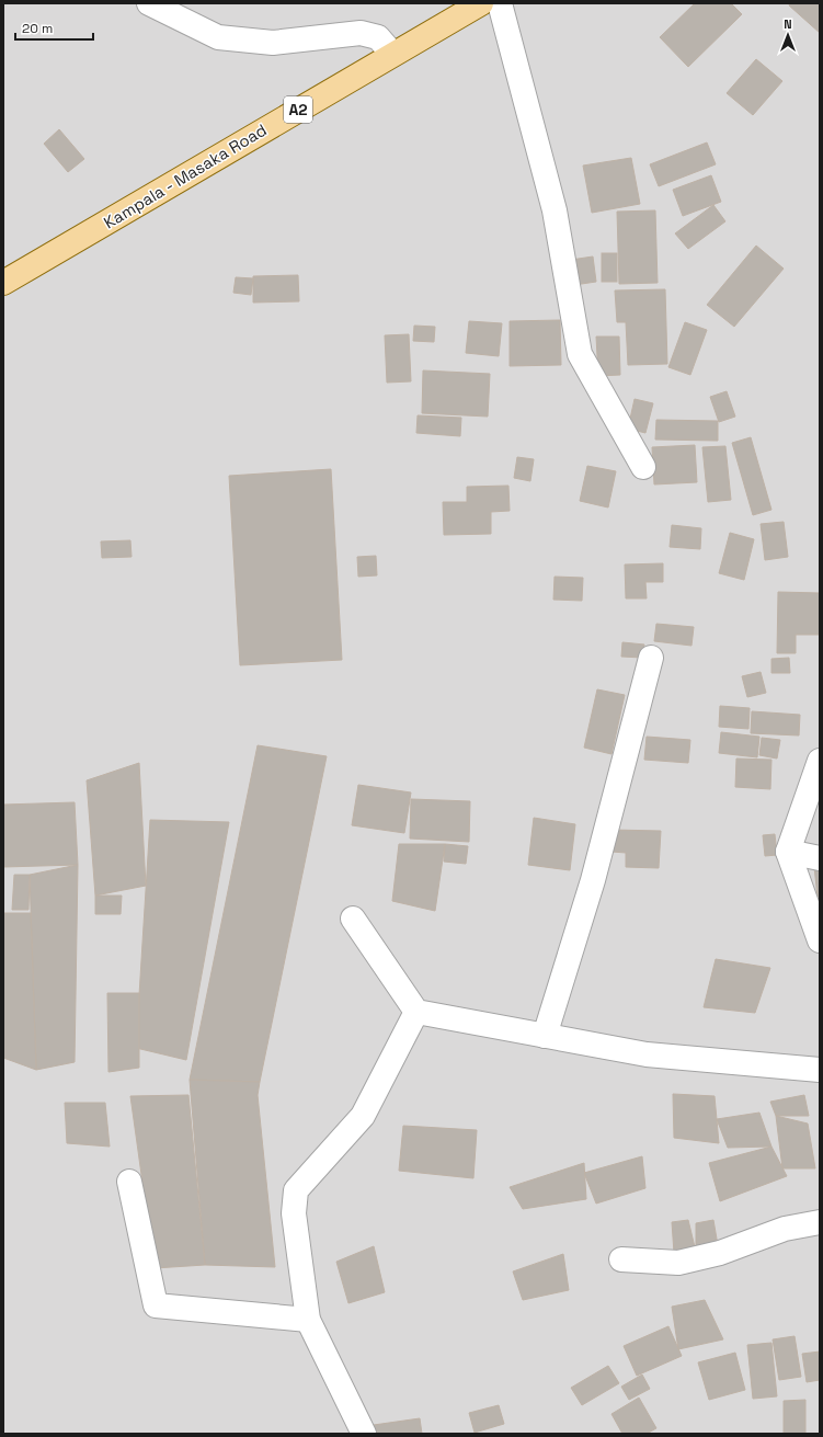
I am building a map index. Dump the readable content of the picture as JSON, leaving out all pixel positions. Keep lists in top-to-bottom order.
{
  "streets": {
    "main road": ["A2", "Kampala - Masaka Road"]
  },
  "scale_bar": "20 m",
  "north": "top"
}
